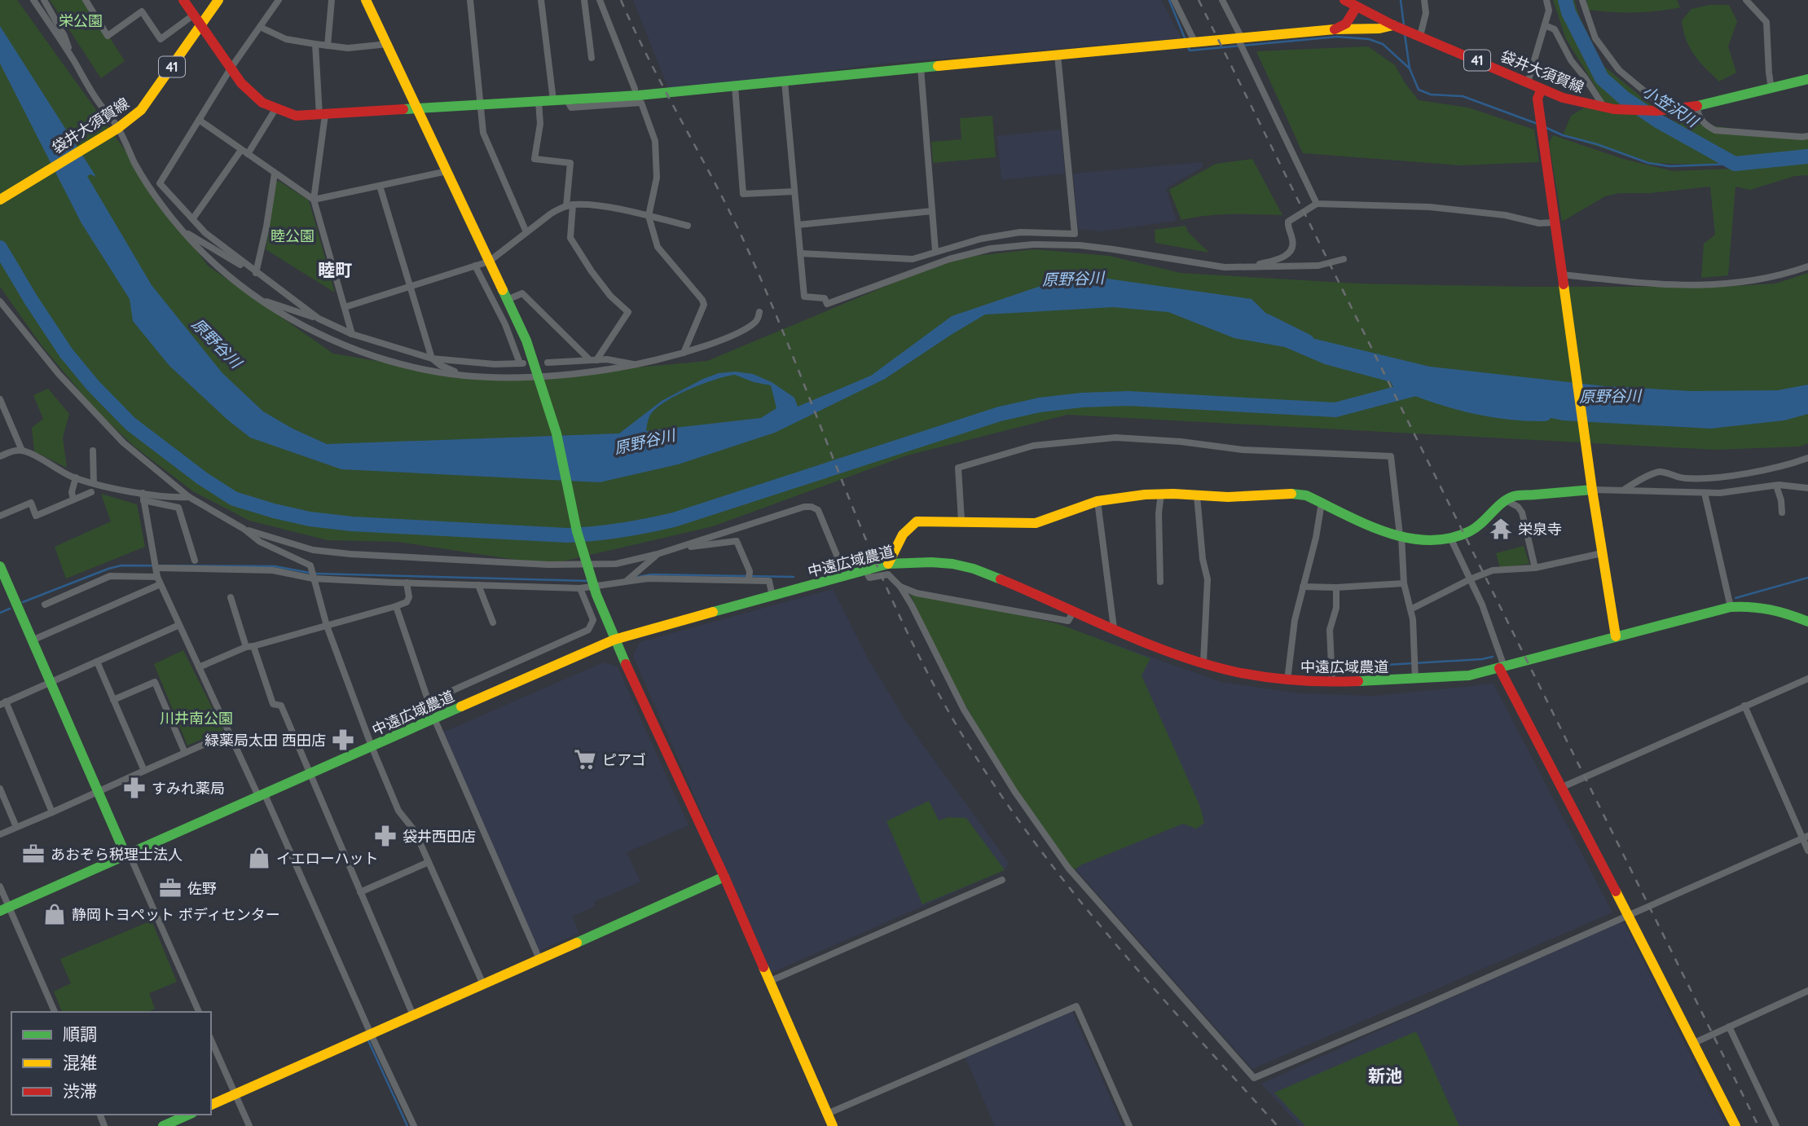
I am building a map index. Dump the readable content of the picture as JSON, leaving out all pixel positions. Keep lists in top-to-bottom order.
{
  "streets": {
    "street": ["41", "袋井大須賀線", "中遠広域農道"]
  },
  "districts": ["睦町", "新池"],
  "water": ["小笠沢川", "原野谷川"],
  "parks": ["栄公園", "睦公園", "川井南公園"],
  "places": {
    "temple": ["栄泉寺"],
    "pharmacy": ["緑薬局太田 西田店", "すみれ薬局", "袋井西田店"],
    "supermarket": ["ピアゴ"],
    "office": ["あおぞら税理士法人", "佐野"],
    "shop": ["イエローハット", "静岡トヨペット ボディセンター"]
  },
  "legend": ["順調", "混雑", "渋滞"]
}
